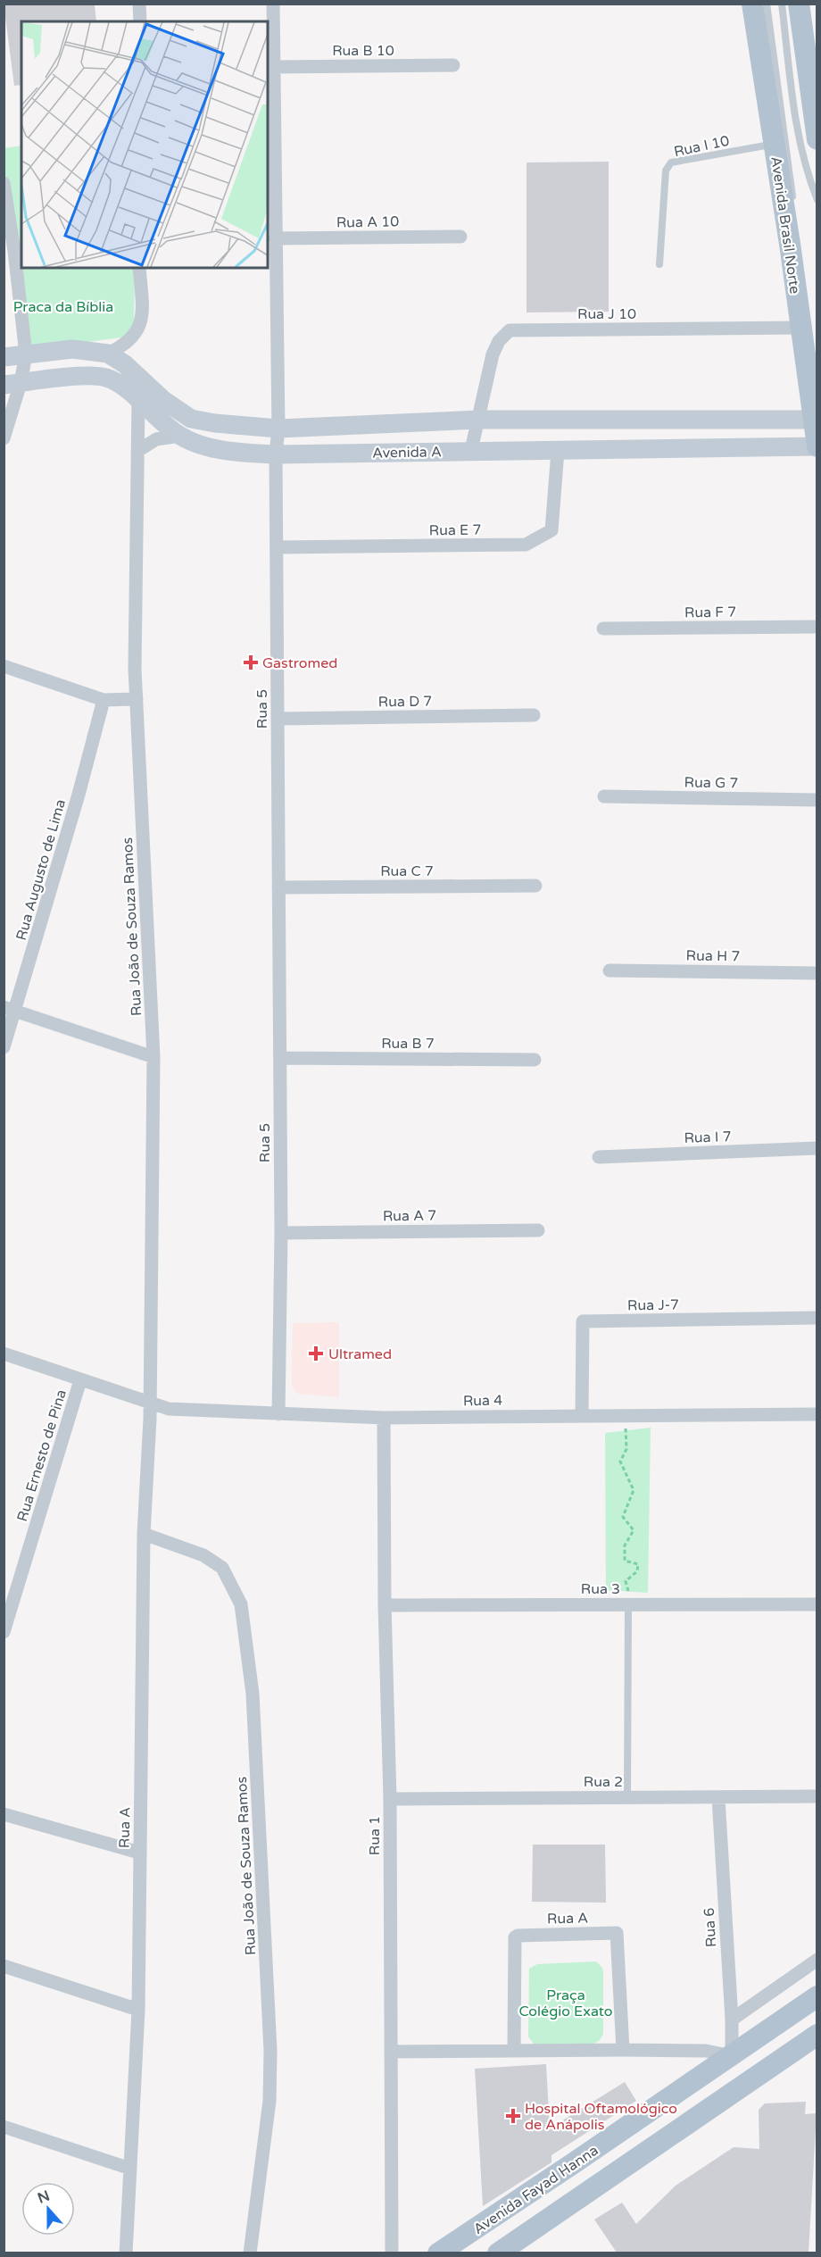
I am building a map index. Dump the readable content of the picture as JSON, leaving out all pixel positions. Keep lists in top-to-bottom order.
{
  "streets": {
    "main road": ["Avenida Brasil Norte", "Avenida Fayad Hanna"],
    "street": [
      "Rua B 10",
      "Rua A 10",
      "Rua J 10",
      "Avenida A",
      "Rua E 7",
      "Rua F 7",
      "Rua D 7",
      "Rua 5",
      "Rua G 7",
      "Rua Augusto de Lima",
      "Rua C 7",
      "Rua João de Souza Ramos",
      "Rua H 7",
      "Rua B 7",
      "Rua I 7",
      "Rua A 7",
      "Rua J-7",
      "Rua 4",
      "Rua Ernesto de Pina",
      "Rua 3",
      "Rua 2",
      "Rua A",
      "Rua 1",
      "Rua 6"
    ],
    "lane": ["Rua I 10"]
  },
  "crossings": [
    ["Rua B 10", "Rua 5"],
    ["Rua I 10", "Avenida Brasil Norte"],
    ["Rua A 10", "Rua 5"],
    ["Avenida Brasil Norte", "Rua J 10"],
    ["Avenida Brasil Norte", "Avenida A"],
    ["Rua J 10", "Avenida A"],
    ["Avenida A", "Rua E 7"],
    ["Avenida A", "Rua 5"],
    ["Avenida A", "Rua João de Souza Ramos"],
    ["Rua E 7", "Rua 5"],
    ["Rua D 7", "Rua 5"],
    ["Rua 5", "Rua C 7"],
    ["Rua 5", "Rua B 7"],
    ["Rua 5", "Rua A 7"],
    ["Rua 5", "Rua 4"],
    ["Rua João de Souza Ramos", "Rua 4"],
    ["Rua João de Souza Ramos", "Rua A"],
    ["Rua J-7", "Rua 4"],
    ["Rua 4", "Rua Ernesto de Pina"],
    ["Rua 4", "Rua A"],
    ["Rua 4", "Rua 1"],
    ["Rua 3", "Rua 1"],
    ["Rua 2", "Rua 1"],
    ["Rua 2", "Rua 6"],
    ["Rua 6", "Avenida Fayad Hanna"]
  ],
  "parks": ["Praca da Bíblia", "Praça Colégio Exato"],
  "places": {
    "health": ["Gastromed", "Ultramed", "Hospital Oftamológico de Anápolis"]
  },
  "north": "top"
}
